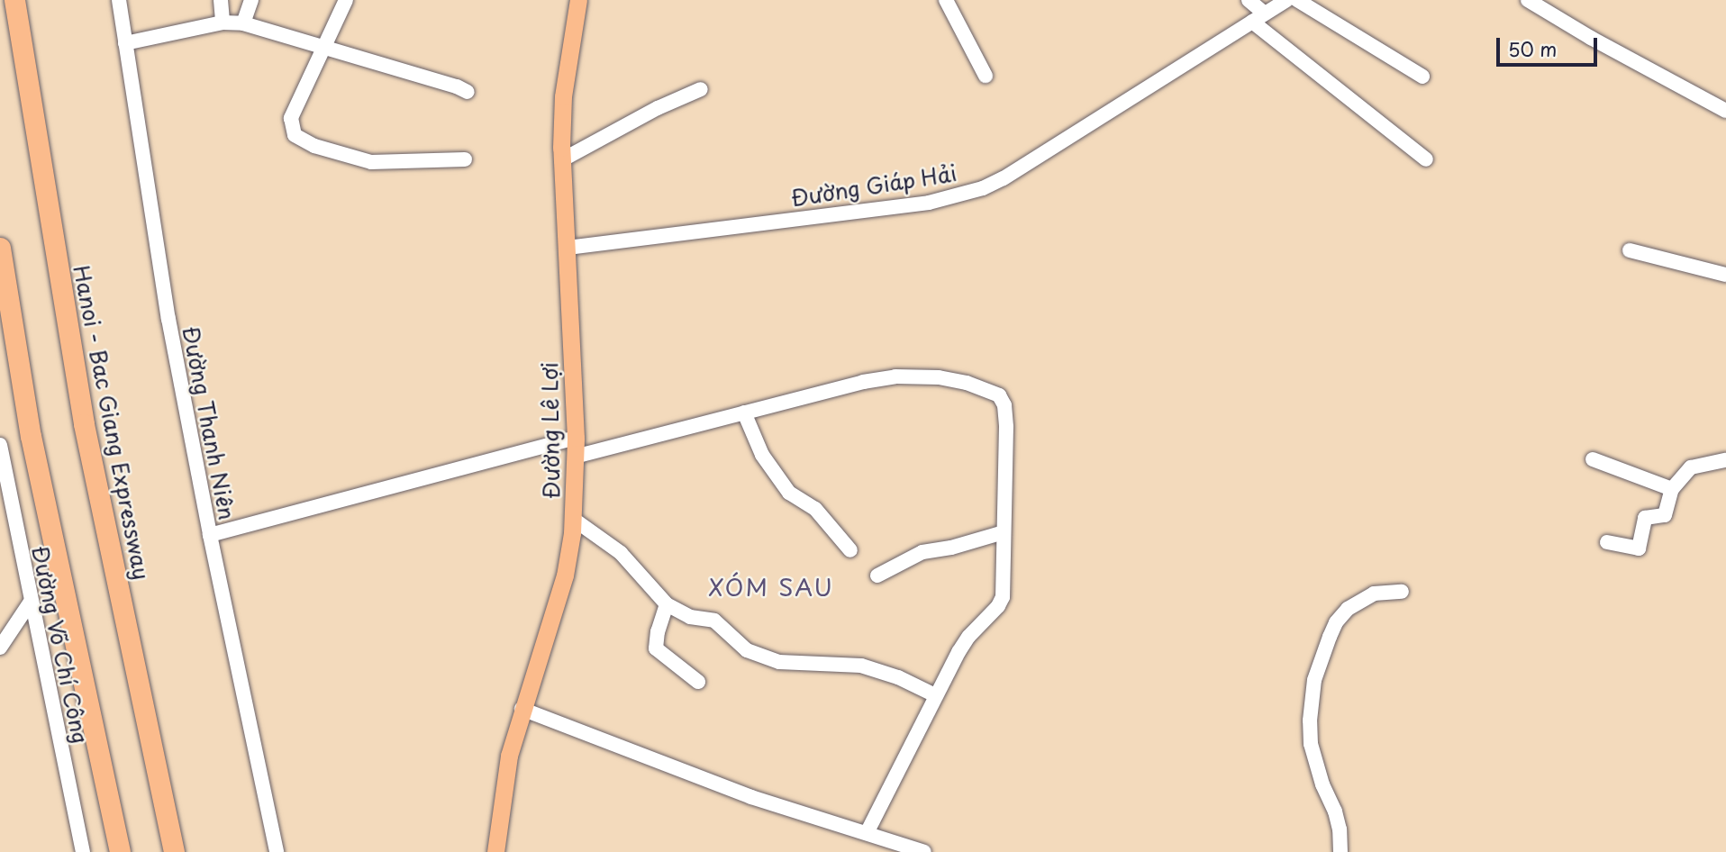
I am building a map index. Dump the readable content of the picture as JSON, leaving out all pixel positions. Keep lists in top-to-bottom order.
{
  "streets": {
    "highway": ["Hanoi - Bac Giang Expressway"],
    "main road": ["Đường Lê Lợi"],
    "street": ["Đường Giáp Hải", "Đường Thanh Niên", "Đường Võ Chí Công"]
  },
  "crossings": [
    ["Đường Giáp Hải", "Đường Lê Lợi"]
  ],
  "districts": ["XÓM SAU"],
  "scale_bar": "50 m"
}
